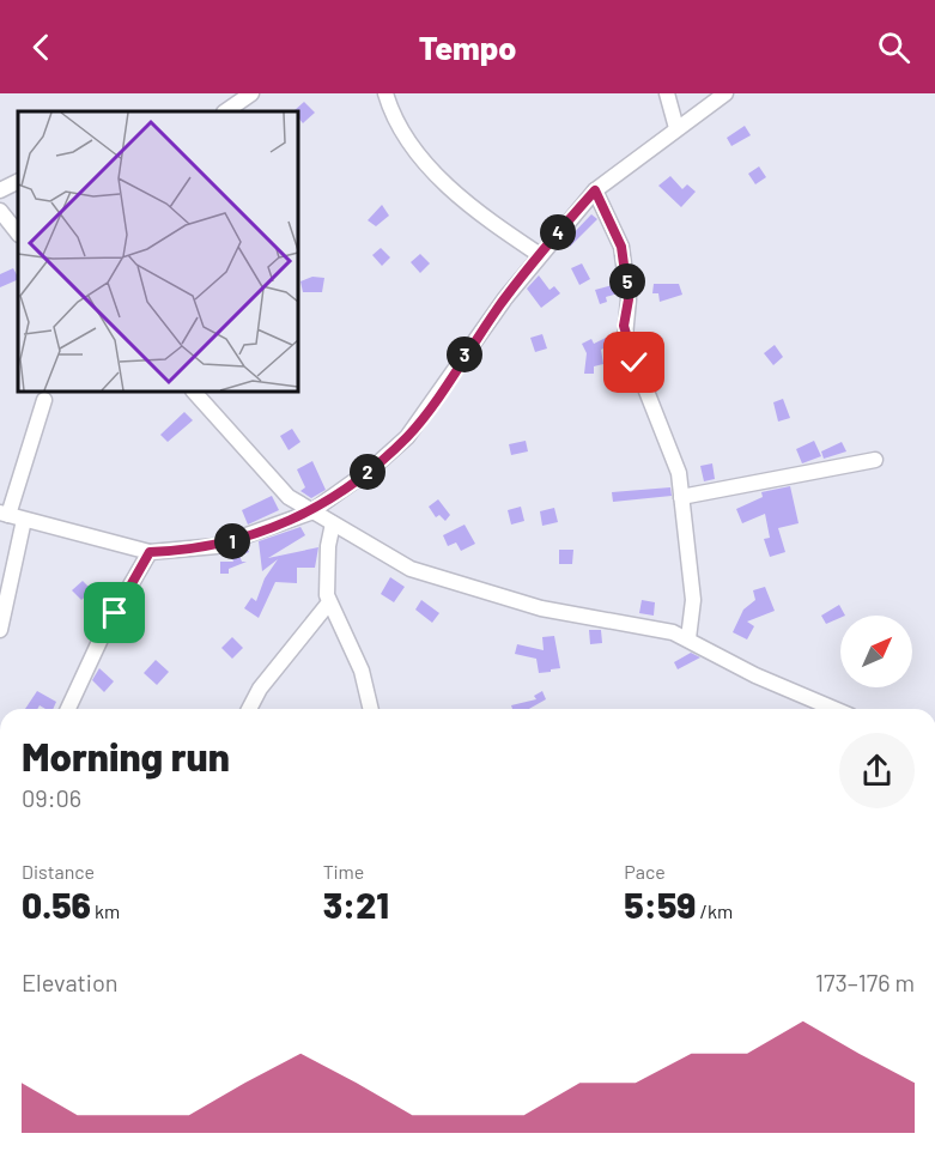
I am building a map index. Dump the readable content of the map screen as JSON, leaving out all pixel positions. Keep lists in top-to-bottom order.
{
  "north": "top right",
  "page": {
    "header": "Tempo",
    "pins": [
      "4",
      "5",
      "3",
      "2",
      "1"
    ],
    "heading": ["Morning run", "09:06"],
    "stats": [
      ["Distance", "0.56 km"],
      ["Time", "3:21"],
      ["Pace", "5:59 /km"]
    ],
    "chart": ["Elevation", "173–176 m"]
  }
}
